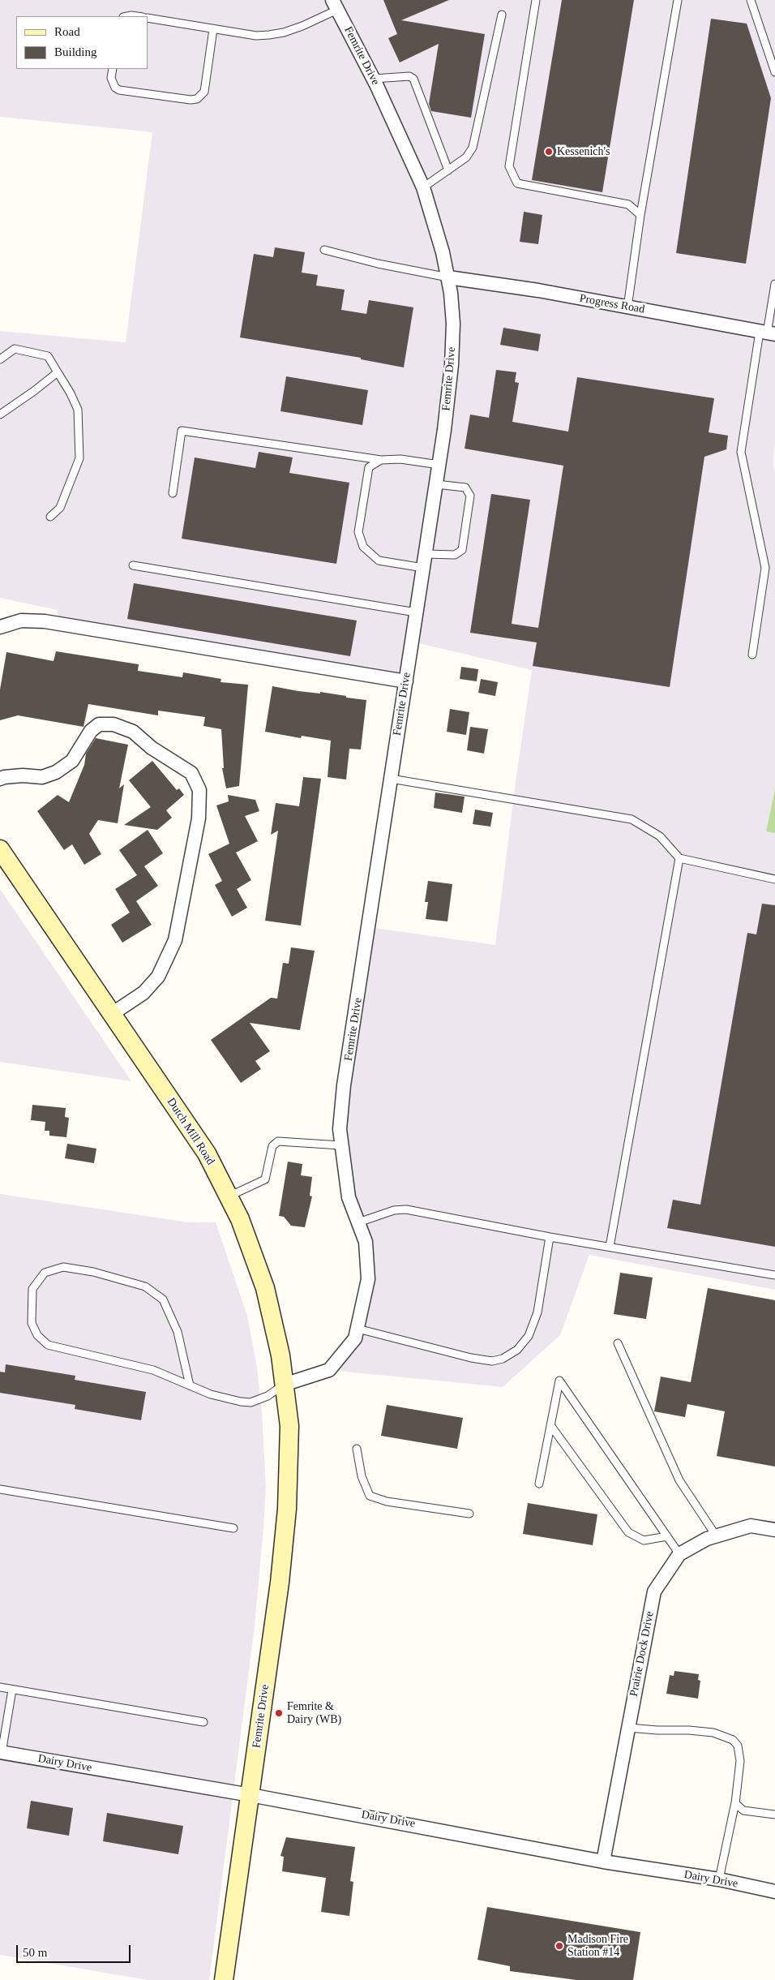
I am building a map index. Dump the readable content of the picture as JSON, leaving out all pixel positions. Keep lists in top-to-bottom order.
{
  "streets": {
    "street": [
      "Femrite Drive",
      "Progress Road",
      "Dutch Mill Road",
      "Prairie Dock Drive",
      "Dairy Drive"
    ]
  },
  "crossings": [
    ["Femrite Drive", "Progress Road"],
    ["Femrite Drive", "Dutch Mill Road"],
    ["Femrite Drive", "Dairy Drive"],
    ["Prairie Dock Drive", "Dairy Drive"]
  ],
  "places": ["Kessenich's", "Femrite & Dairy (WB)", "Madison Fire Station #14"],
  "legend": ["Road", "Building"],
  "scale_bar": "50 m"
}
